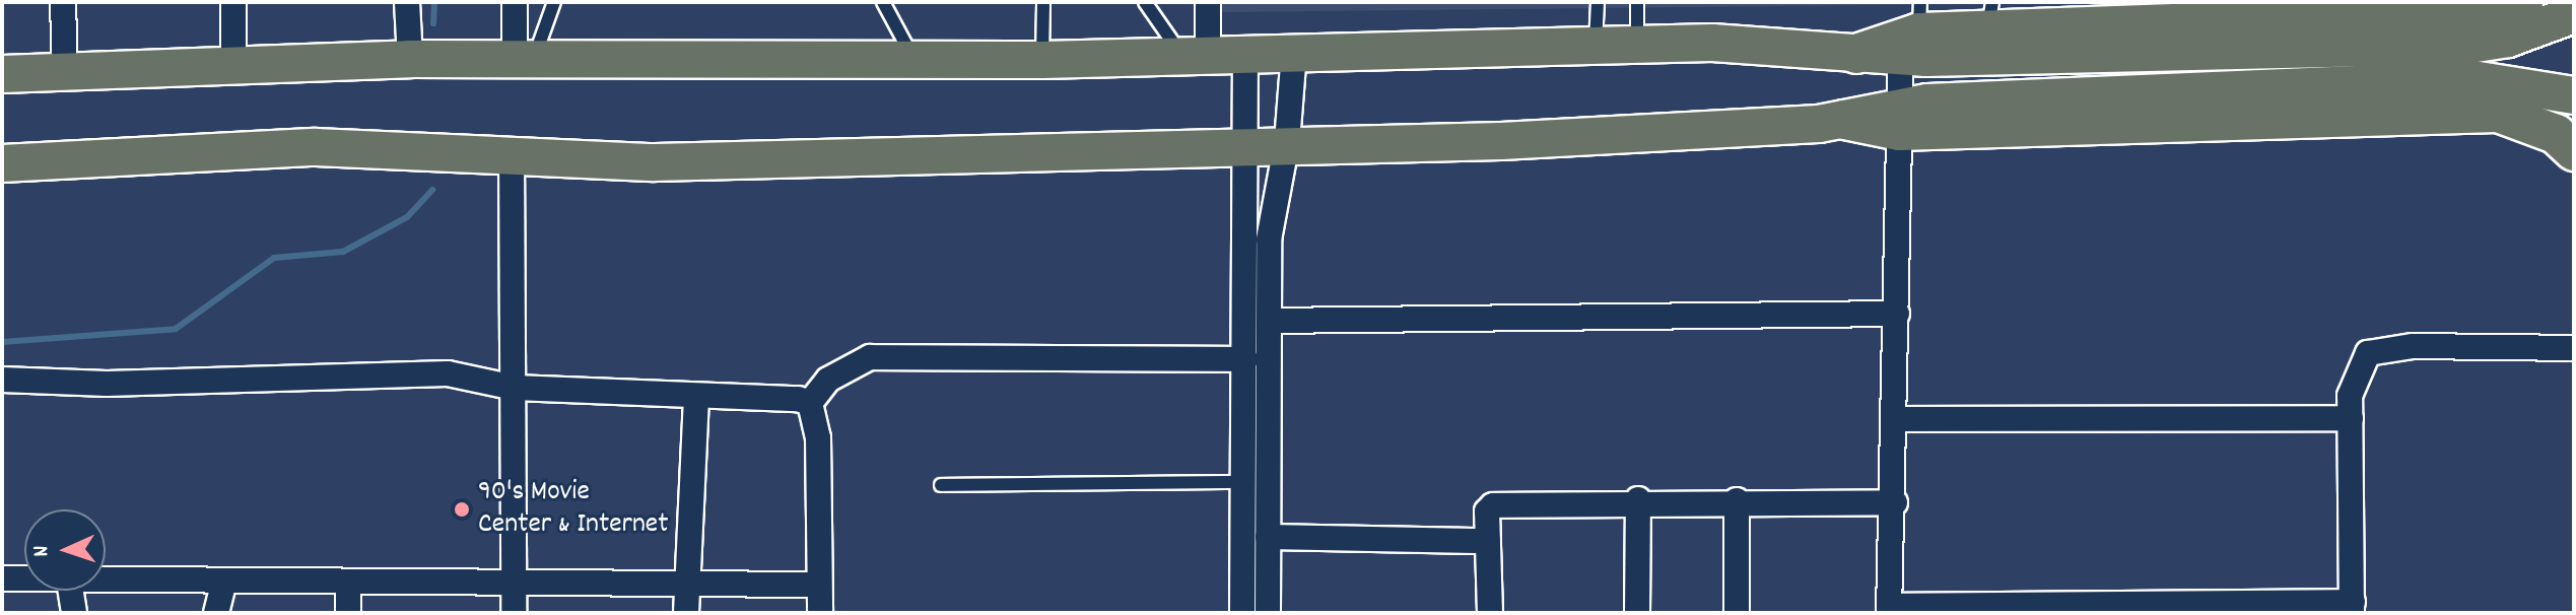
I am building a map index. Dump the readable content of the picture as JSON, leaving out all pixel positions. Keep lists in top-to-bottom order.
{
  "places": ["90's Movie Center & Internet"],
  "north": "left"
}
